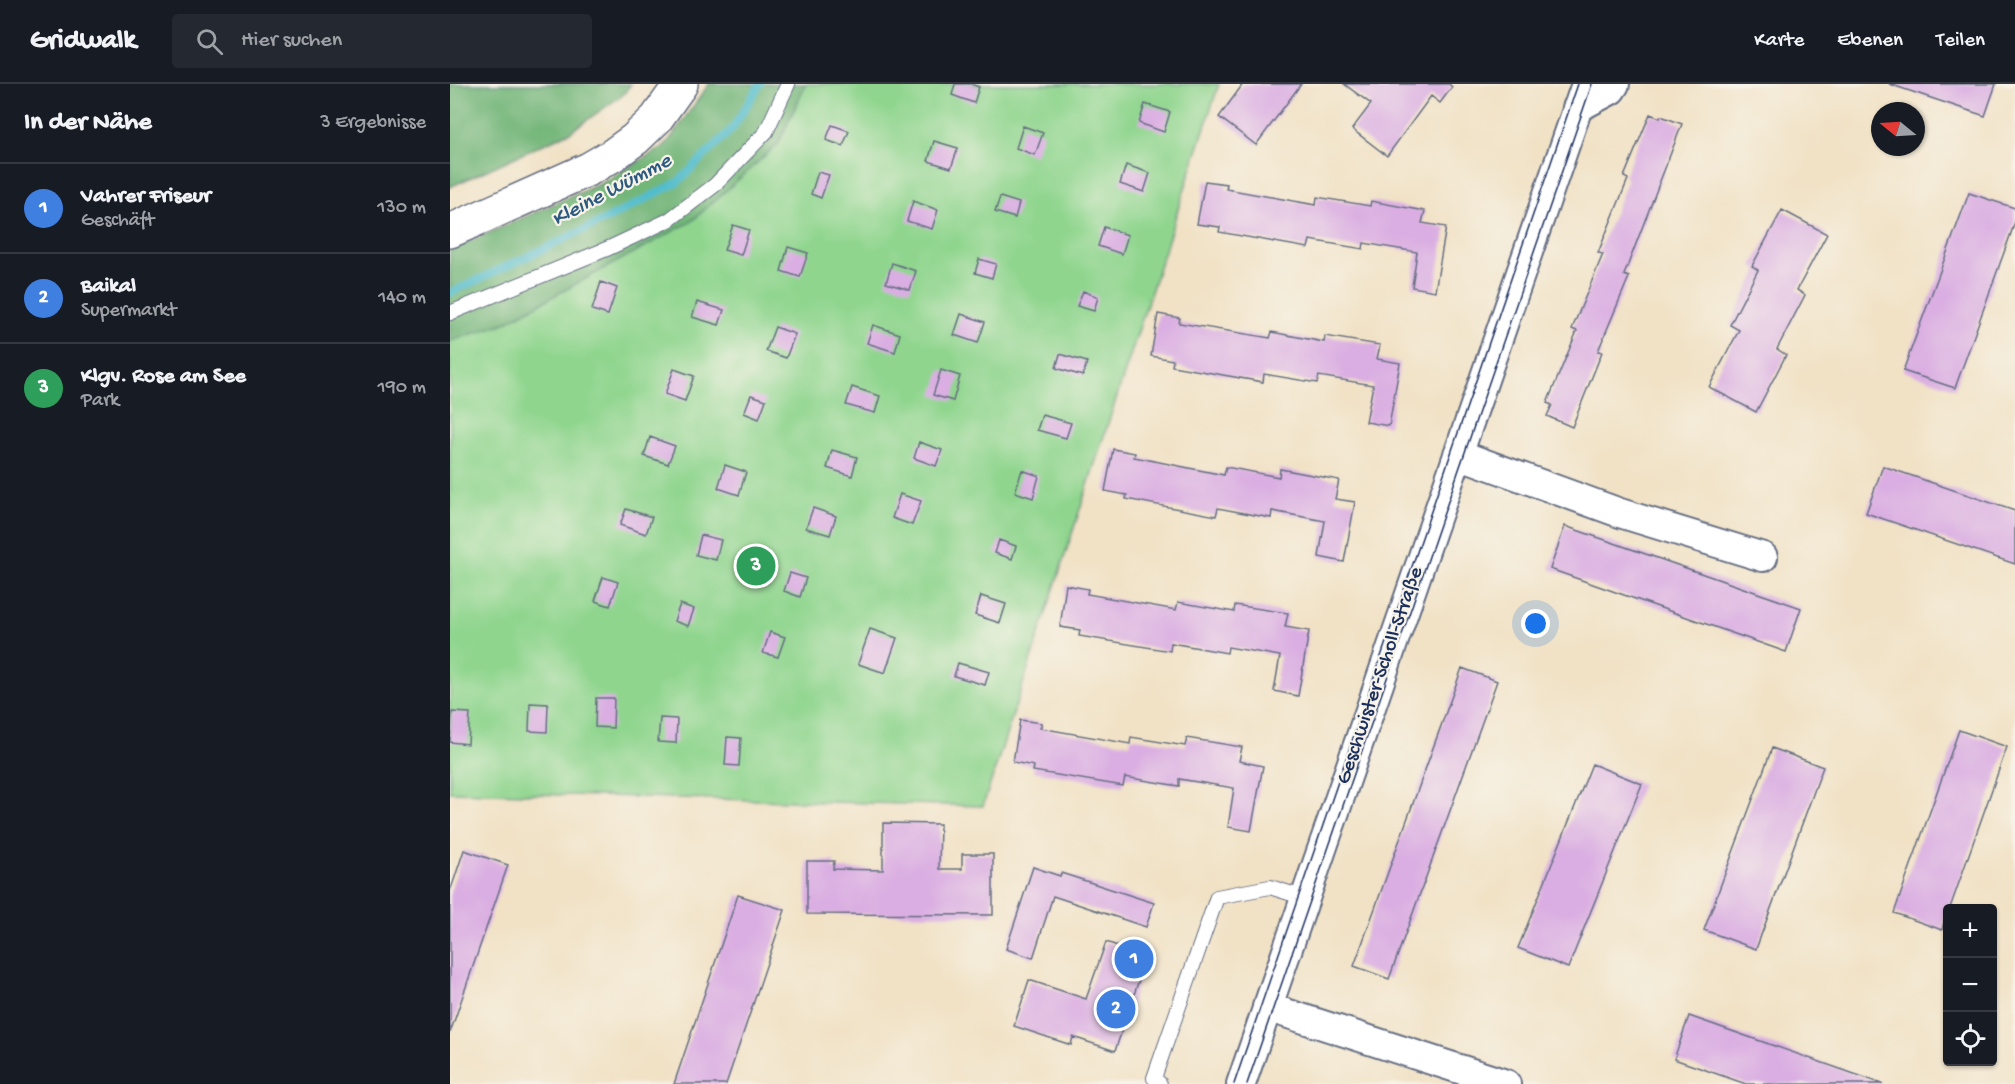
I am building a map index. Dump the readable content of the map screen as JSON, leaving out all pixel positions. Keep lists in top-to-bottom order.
{
  "streets": {
    "street": ["Geschwister-Scholl-Straße"]
  },
  "water": ["Kleine Wümme"],
  "north": "left",
  "page": {
    "header": "Gridwalk",
    "search": "Hier suchen",
    "nav": ["Karte", "Ebenen", "Teilen"],
    "heading": ["In der Nähe", "3 Ergebnisse"],
    "list": [
      {
        "mark": "1",
        "name": "Vahrer Friseur",
        "note": "Geschäft",
        "value": "130 m"
      },
      {
        "mark": "2",
        "name": "Baikal",
        "note": "Supermarkt",
        "value": "140 m"
      },
      {
        "mark": "3",
        "name": "Klgv. Rose am See",
        "note": "Park",
        "value": "190 m"
      }
    ],
    "pins": ["3", "1", "2"],
    "map_buttons": ["+", "−"]
  }
}
